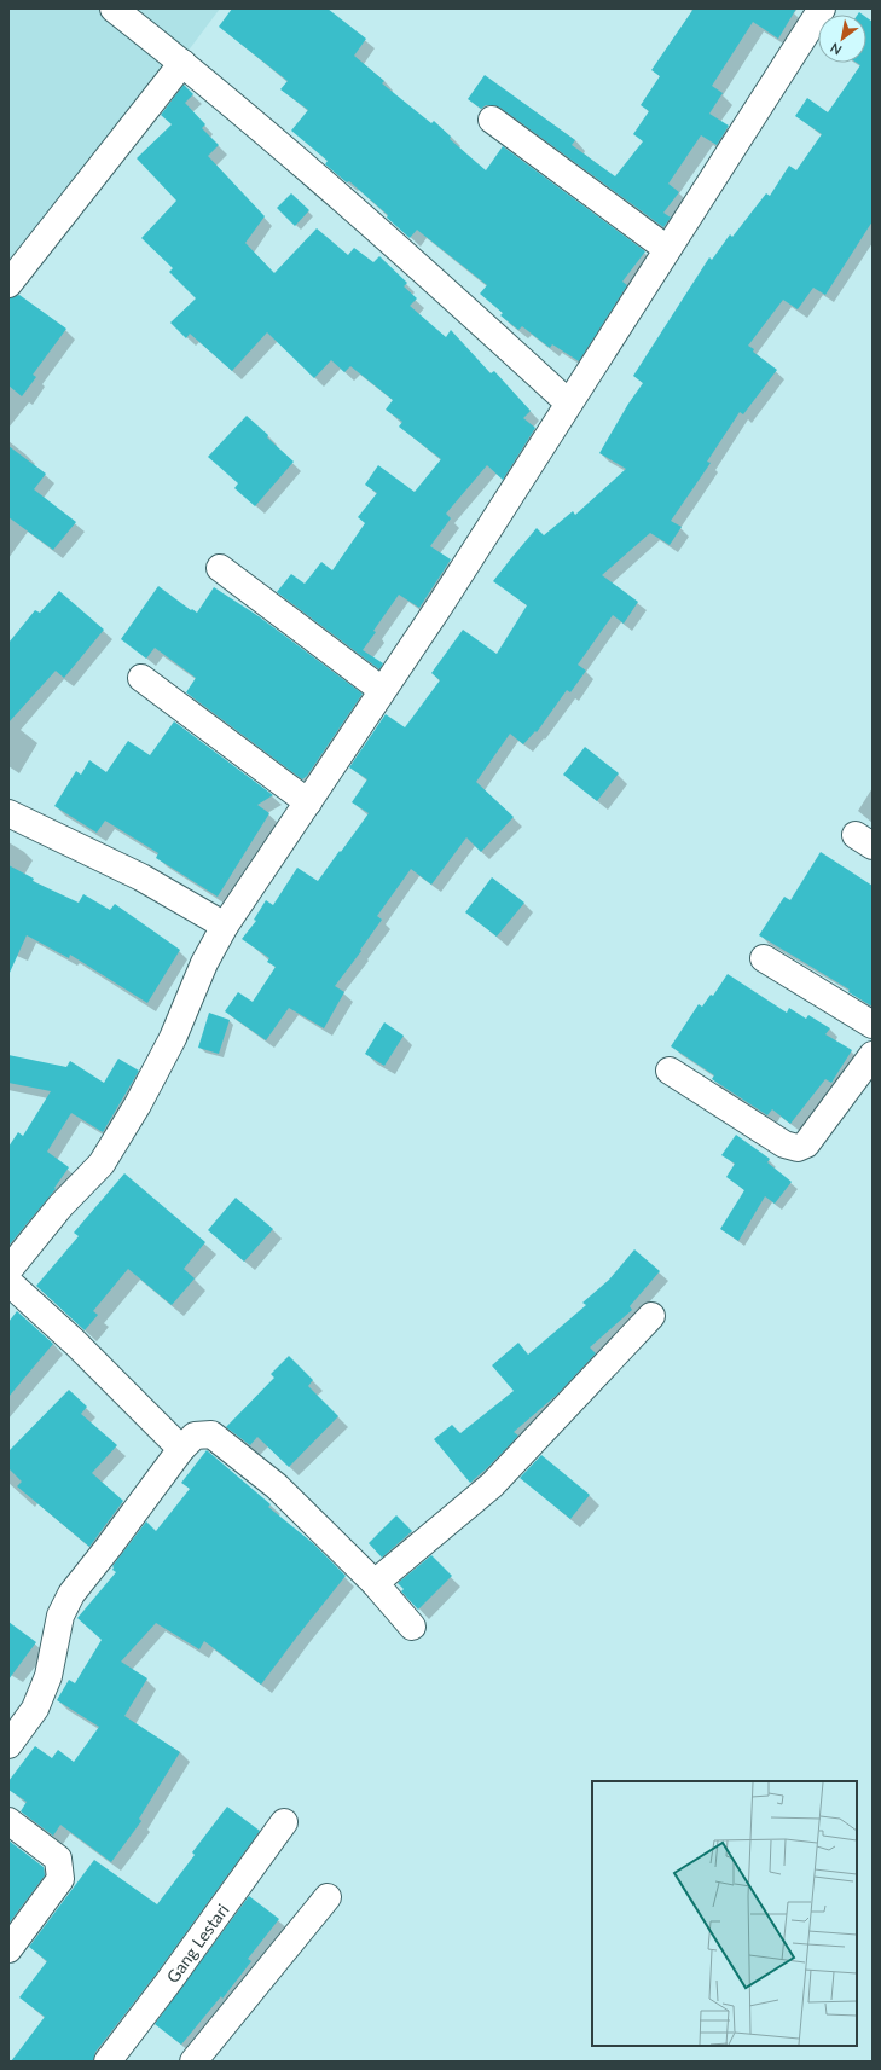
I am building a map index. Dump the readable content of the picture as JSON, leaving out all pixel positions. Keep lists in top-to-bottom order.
{
  "streets": {
    "street": ["Gang Lestari"]
  },
  "north": "bottom left"
}
